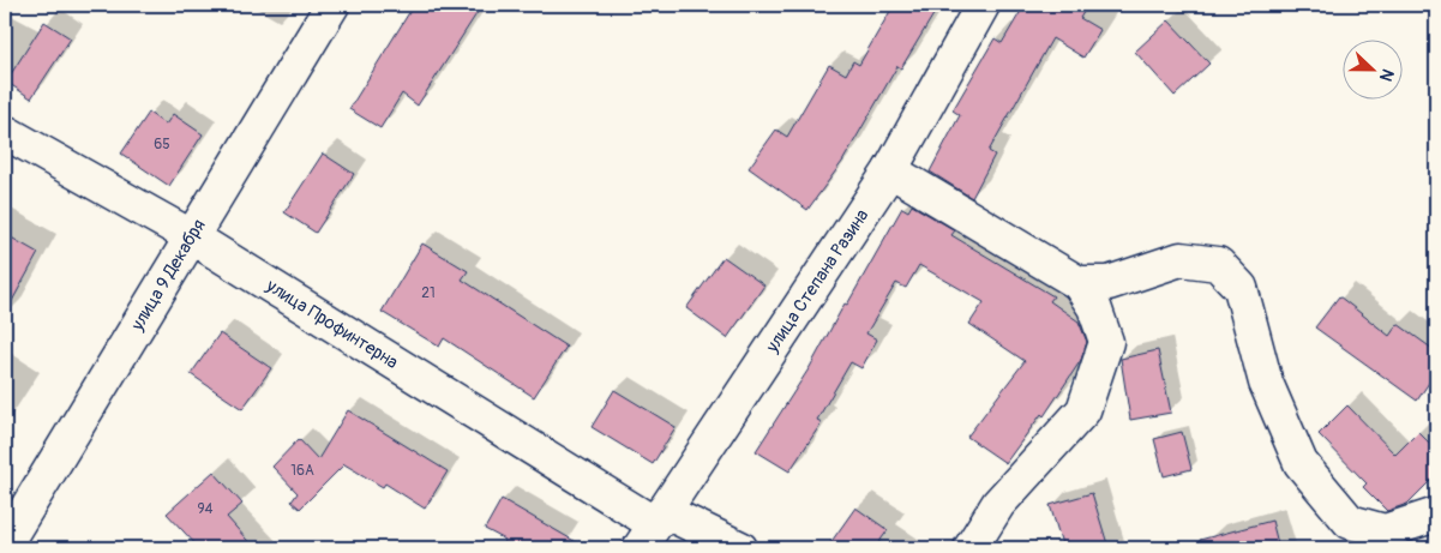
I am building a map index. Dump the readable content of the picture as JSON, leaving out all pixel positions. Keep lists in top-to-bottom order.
{
  "streets": {
    "street": ["улица 9 Декабря", "улица Степана Разина", "улица Профинтерна"]
  },
  "crossings": [
    ["улица 9 Декабря", "улица Профинтерна"],
    ["улица Степана Разина", "улица Профинтерна"]
  ],
  "house_numbers": [
    "65",
    "21",
    "16А",
    "94"
  ],
  "north": "right"
}
